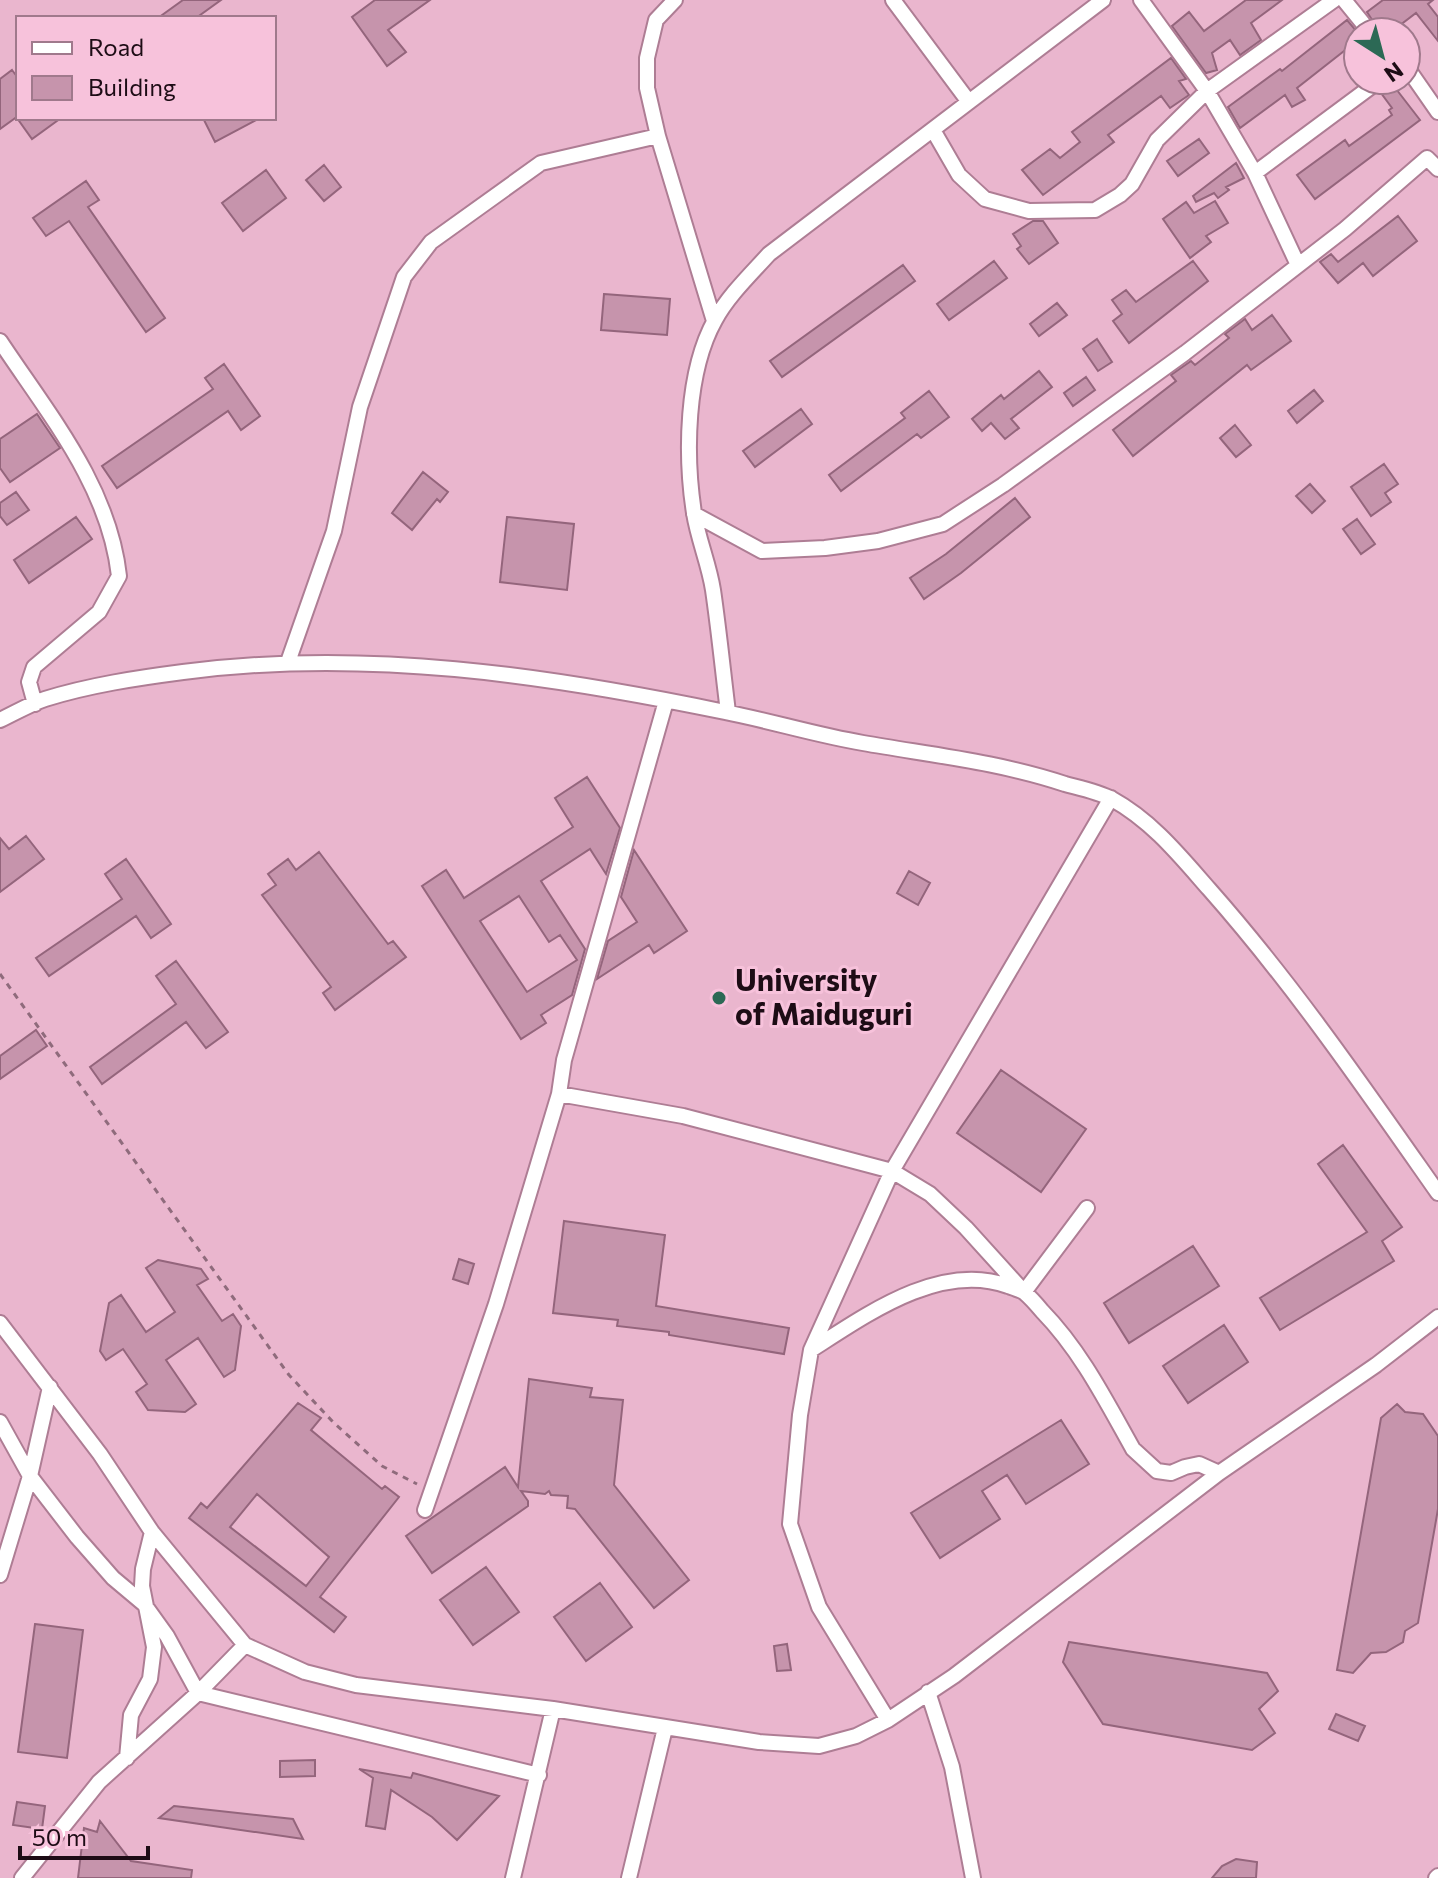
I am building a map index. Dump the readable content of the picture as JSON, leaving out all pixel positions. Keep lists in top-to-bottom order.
{
  "places": ["University of Maiduguri"],
  "legend": ["Road", "Building"],
  "scale_bar": "50 m",
  "north": "bottom right"
}
